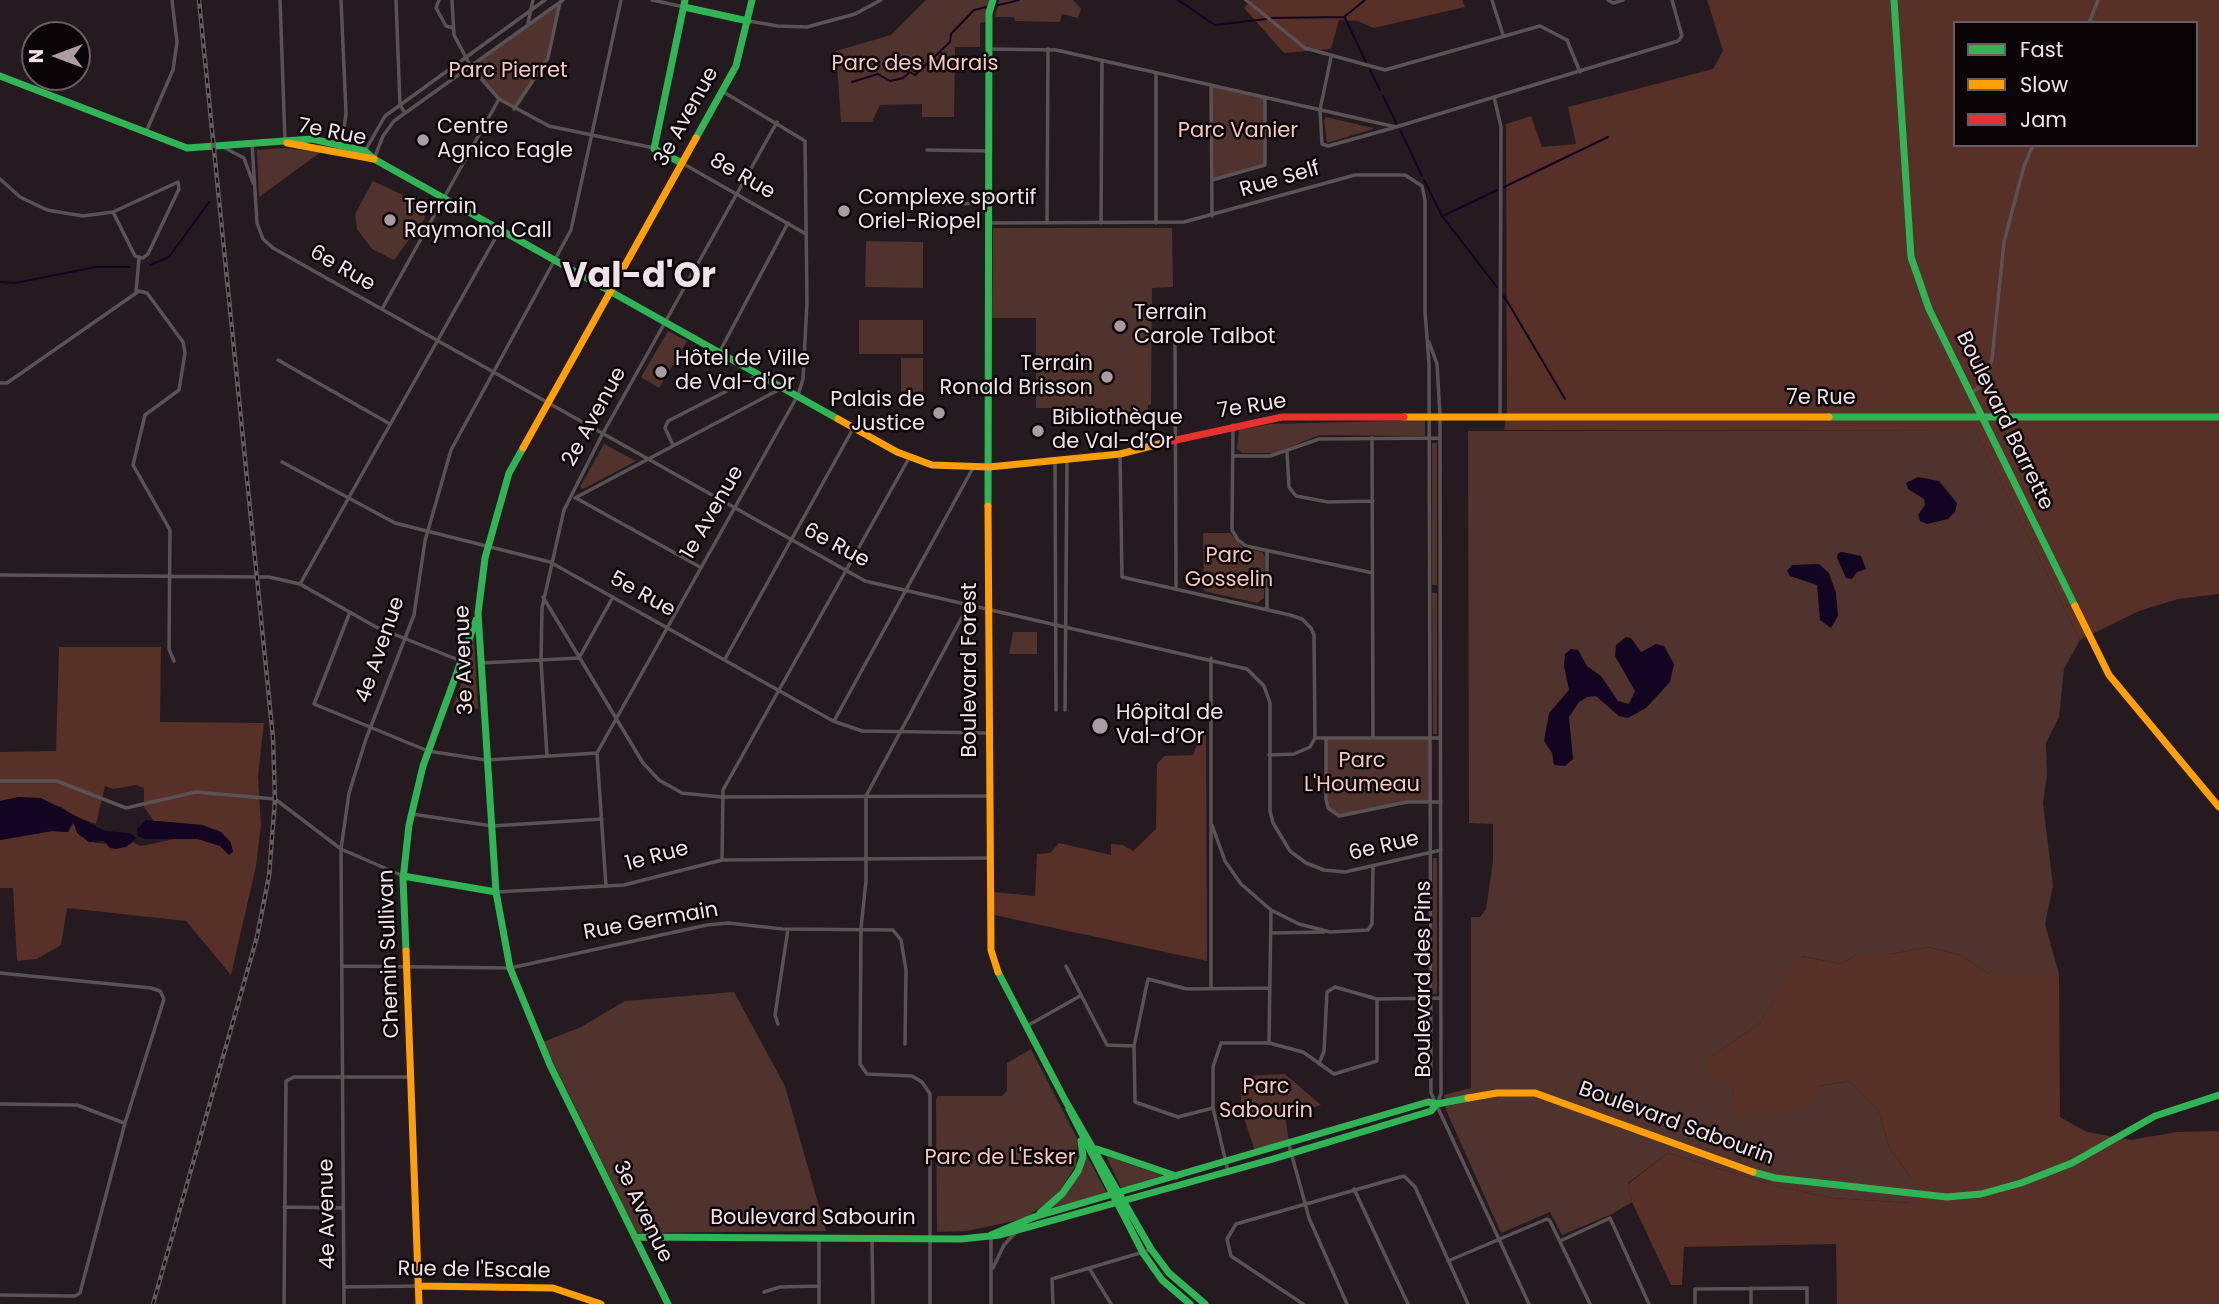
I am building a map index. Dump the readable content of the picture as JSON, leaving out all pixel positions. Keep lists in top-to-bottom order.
{
  "streets": {
    "street": [
      "3e Avenue",
      "7e Rue",
      "8e Rue",
      "Rue Self",
      "6e Rue",
      "2e Avenue",
      "Boulevard Barrette",
      "1e Avenue",
      "5e Rue",
      "4e Avenue",
      "Boulevard Forest",
      "1e Rue",
      "Rue Germain",
      "Chemin Sullivan",
      "Boulevard des Pins",
      "Boulevard Sabourin",
      "Rue de l'Escale"
    ]
  },
  "crossings": [
    ["3e Avenue", "7e Rue"],
    ["3e Avenue", "8e Rue"],
    ["3e Avenue", "6e Rue"],
    ["3e Avenue", "5e Rue"],
    ["3e Avenue", "1e Rue"],
    ["3e Avenue", "Rue Germain"],
    ["3e Avenue", "Chemin Sullivan"],
    ["3e Avenue", "Boulevard Sabourin"],
    ["7e Rue", "Rue Self"],
    ["7e Rue", "6e Rue"],
    ["7e Rue", "2e Avenue"],
    ["7e Rue", "Boulevard Barrette"],
    ["7e Rue", "1e Avenue"],
    ["7e Rue", "4e Avenue"],
    ["7e Rue", "Boulevard Forest"],
    ["7e Rue", "Boulevard des Pins"],
    ["8e Rue", "2e Avenue"],
    ["8e Rue", "1e Avenue"],
    ["8e Rue", "4e Avenue"],
    ["Rue Self", "Boulevard Forest"],
    ["Rue Self", "Boulevard des Pins"],
    ["6e Rue", "2e Avenue"],
    ["6e Rue", "1e Avenue"],
    ["6e Rue", "4e Avenue"],
    ["6e Rue", "Boulevard Forest"],
    ["6e Rue", "Boulevard des Pins"],
    ["2e Avenue", "1e Avenue"],
    ["2e Avenue", "5e Rue"],
    ["1e Avenue", "5e Rue"],
    ["5e Rue", "4e Avenue"],
    ["5e Rue", "Boulevard Forest"],
    ["4e Avenue", "1e Rue"],
    ["4e Avenue", "Rue Germain"],
    ["4e Avenue", "Rue de l'Escale"],
    ["Boulevard Forest", "1e Rue"],
    ["Boulevard Forest", "Boulevard Sabourin"],
    ["1e Rue", "Chemin Sullivan"],
    ["Rue Germain", "Chemin Sullivan"],
    ["Chemin Sullivan", "Rue de l'Escale"],
    ["Boulevard des Pins", "Boulevard Sabourin"]
  ],
  "districts": ["Val-d'Or"],
  "parks": [
    "Parc des Marais",
    "Parc Pierret",
    "Parc Vanier",
    "Parc Gosselin",
    "Parc L'Houmeau",
    "Parc Sabourin",
    "Parc de L'Esker"
  ],
  "places": [
    "Centre Agnico Eagle",
    "Complexe sportif Oriel-Riopel",
    "Terrain Raymond Call",
    "Terrain Carole Talbot",
    "Hôtel de Ville de Val-d'Or",
    "Terrain Ronald Brisson",
    "Palais de Justice",
    "Bibliothèque de Val-d’Or",
    "Hôpital de Val-d’Or"
  ],
  "legend": ["Fast", "Slow", "Jam"],
  "north": "left"
}
